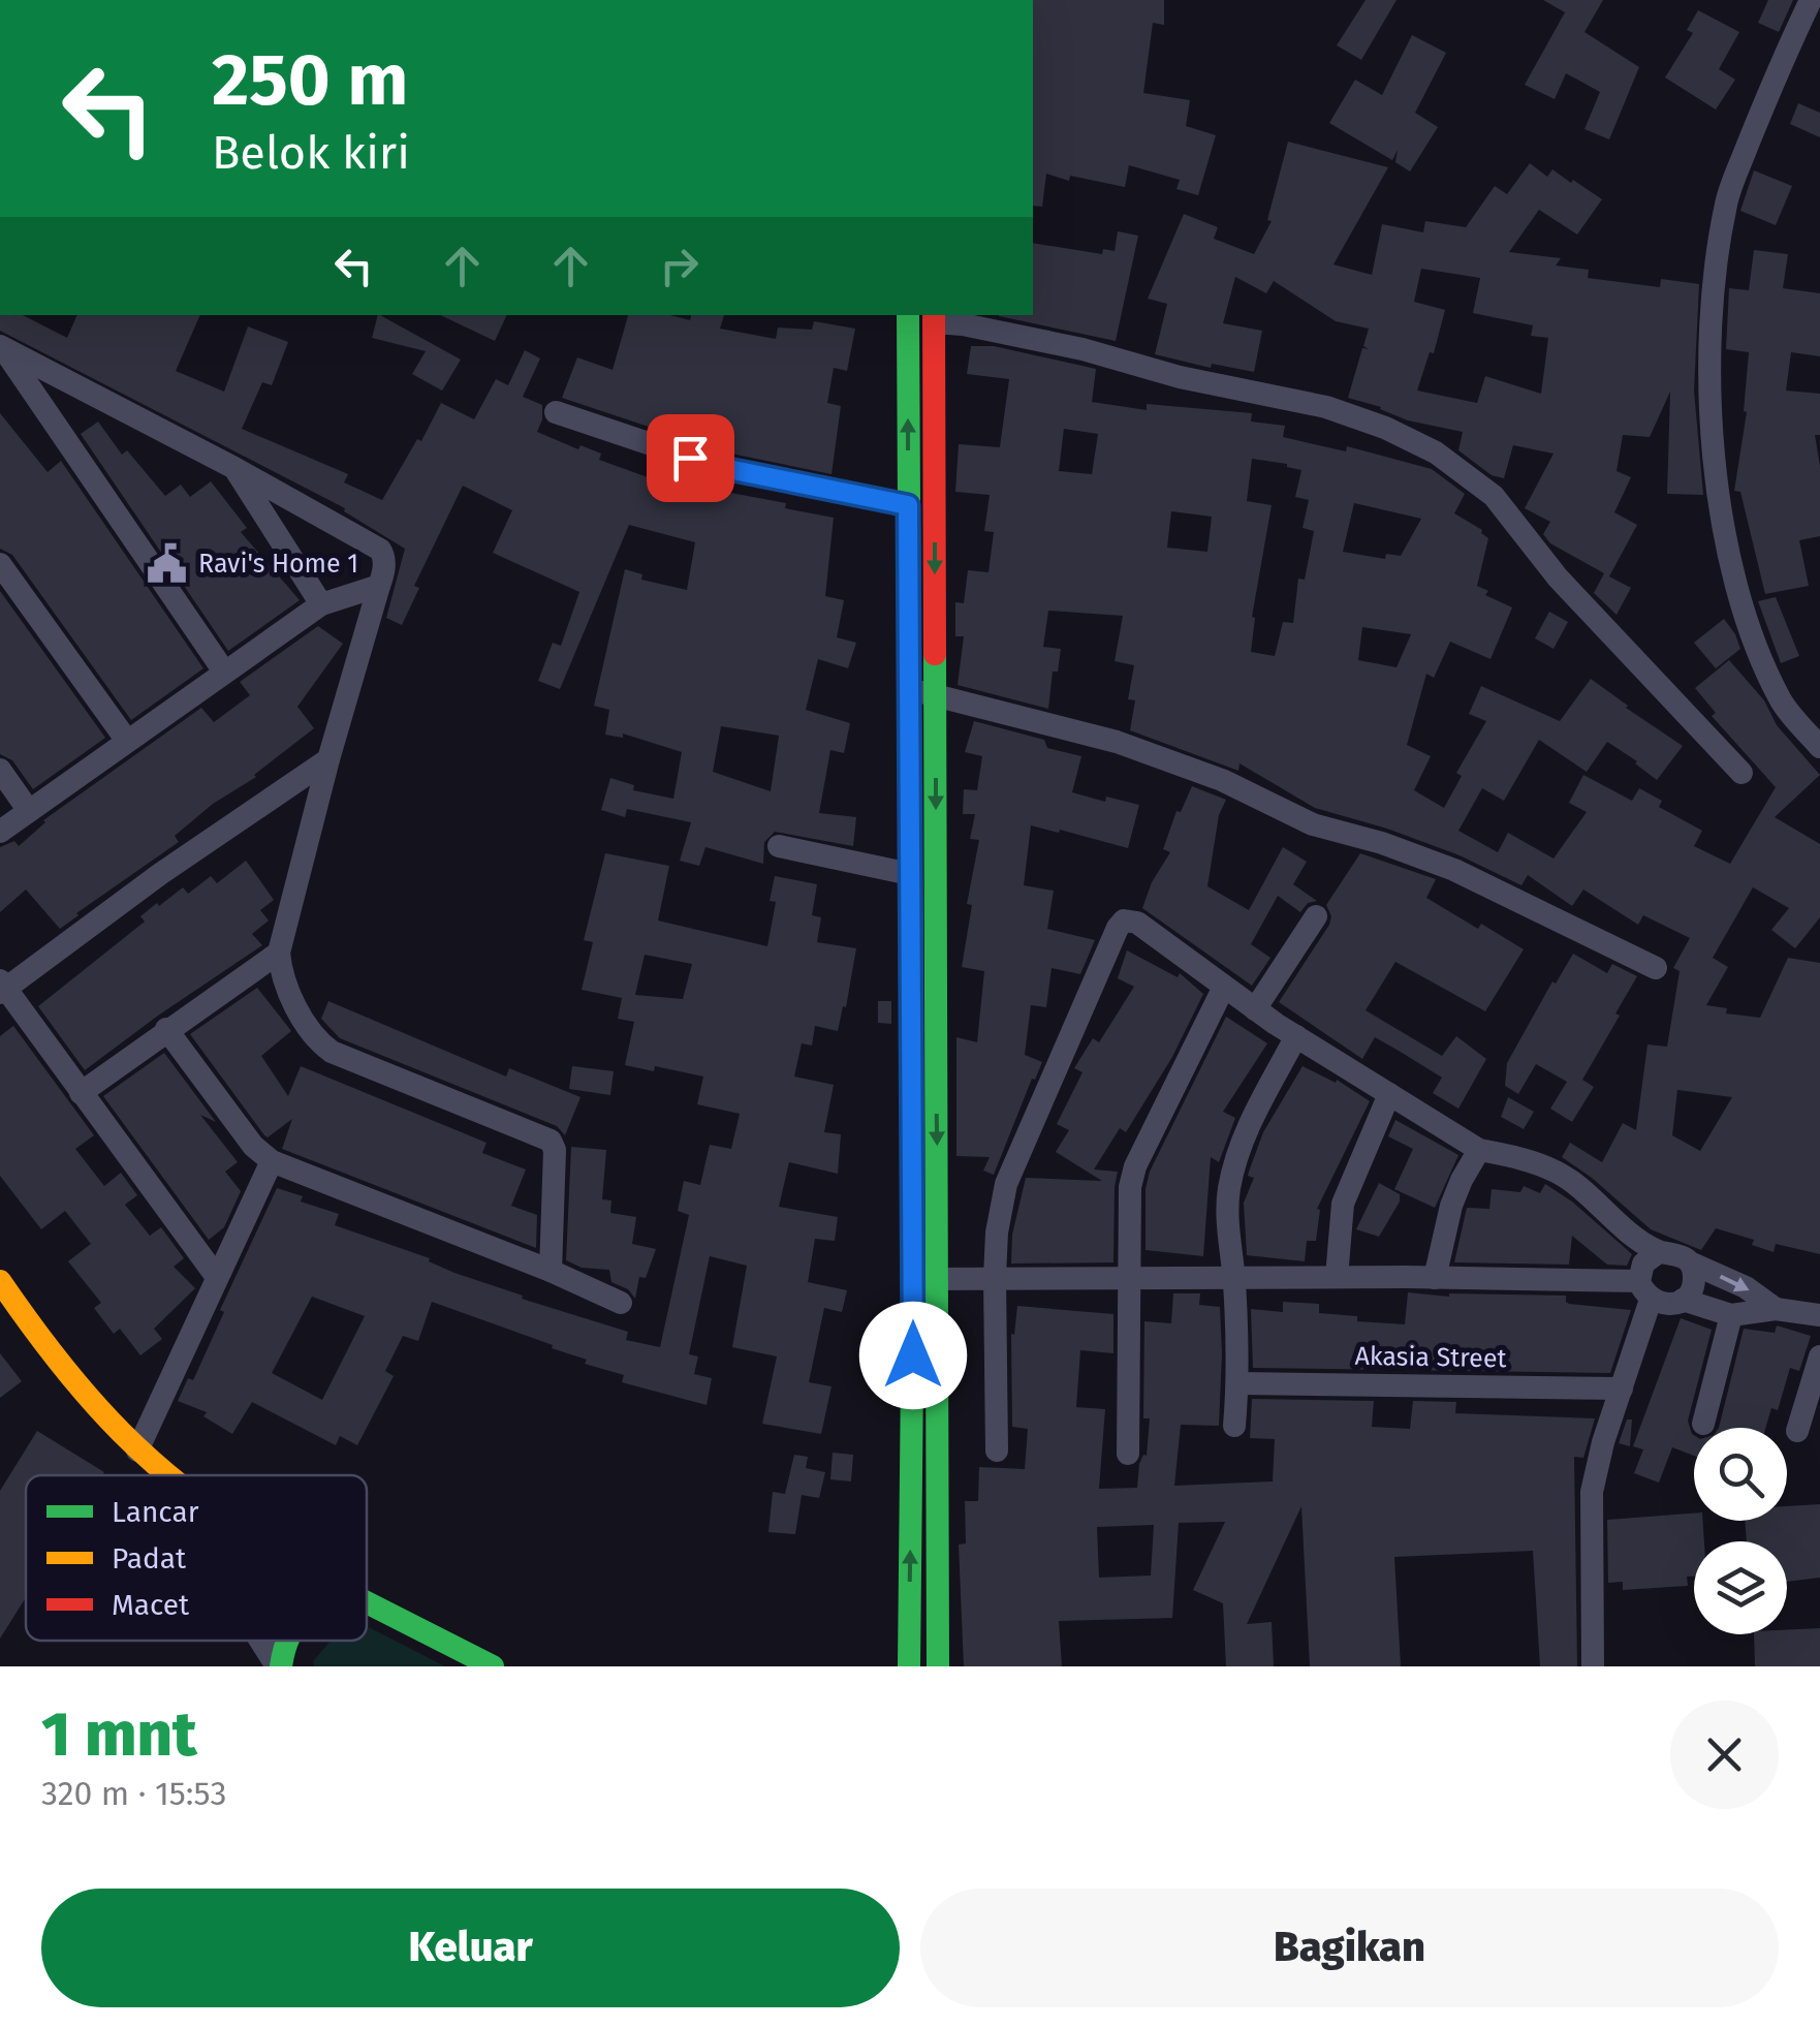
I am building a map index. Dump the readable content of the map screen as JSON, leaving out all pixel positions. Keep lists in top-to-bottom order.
{
  "streets": {
    "street": ["Akasia Street"]
  },
  "places": {
    "public building": ["Ravi's Home 1"]
  },
  "legend": ["Lancar", "Padat", "Macet"],
  "page": {
    "turn": ["250 m", "Belok kiri"],
    "heading": ["1 mnt", "320 m · 15:53"],
    "buttons": ["Keluar", "Bagikan"]
  }
}
